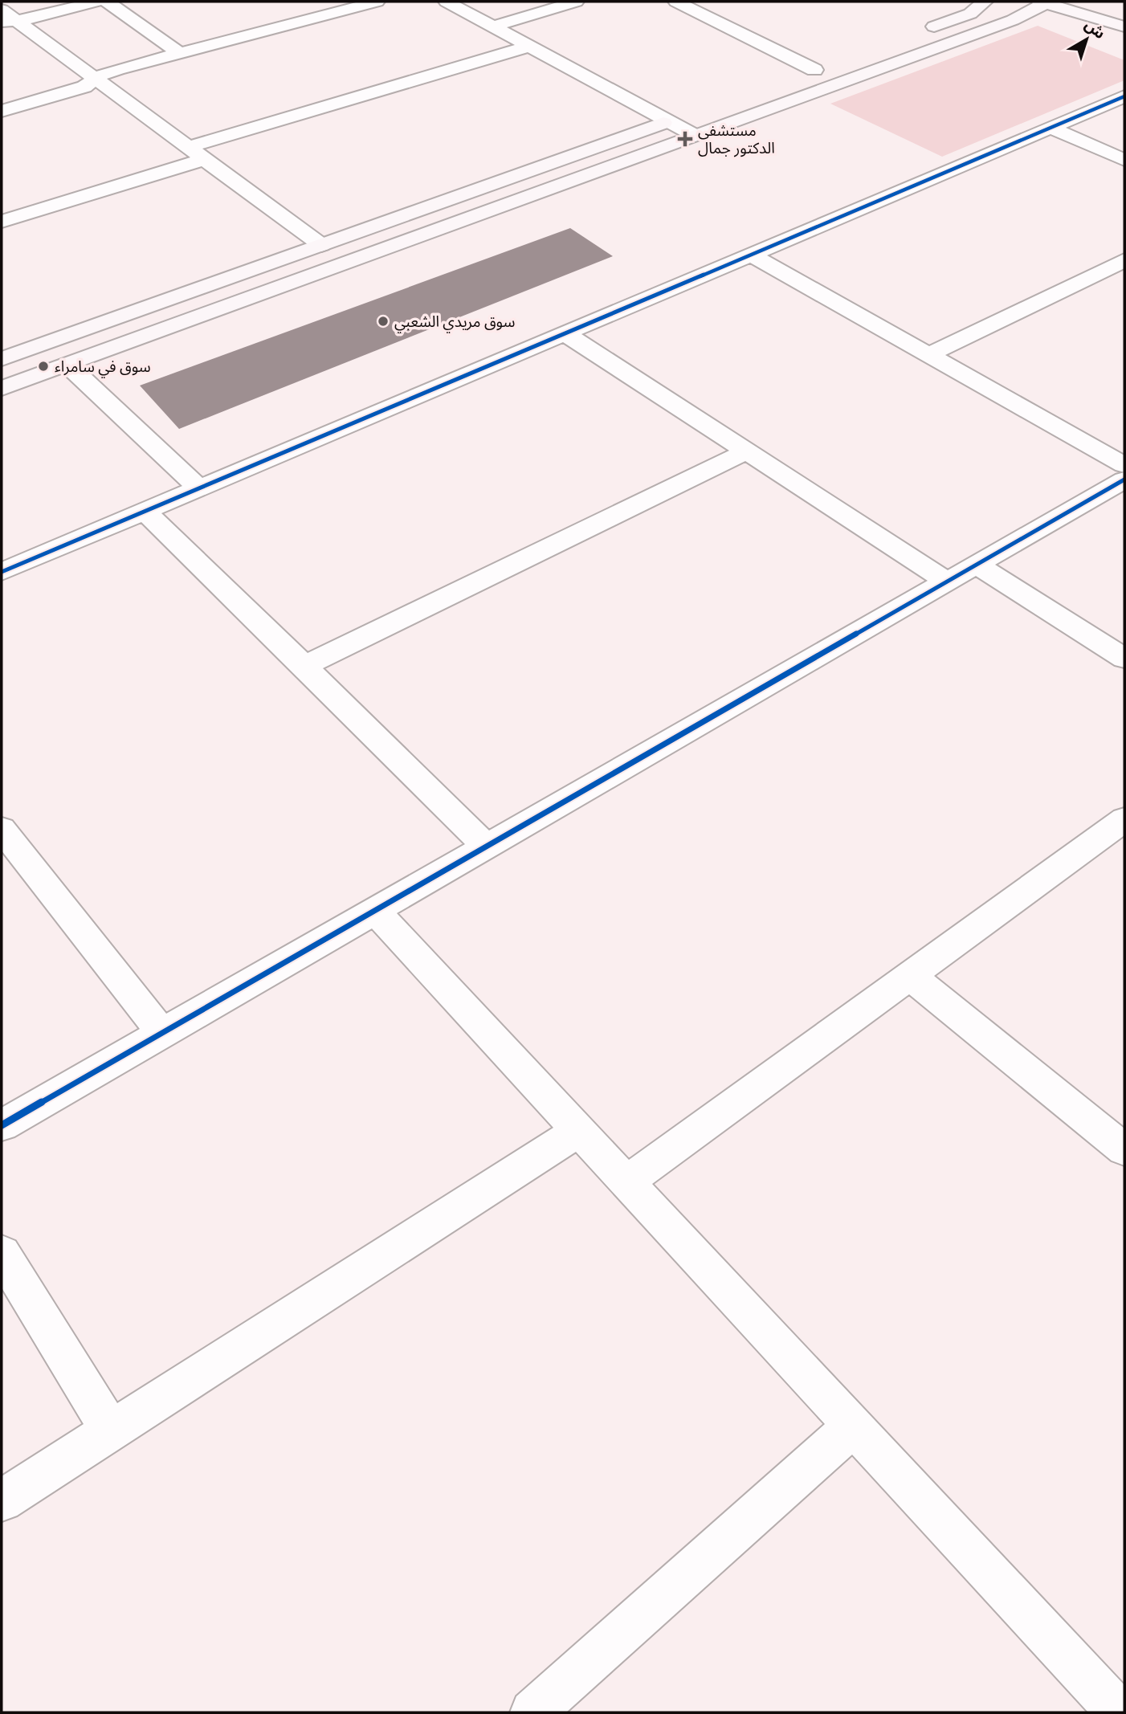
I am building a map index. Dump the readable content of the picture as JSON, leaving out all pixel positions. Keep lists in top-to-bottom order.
{
  "places": {
    "health": ["مستشفى الدكتور جمال"],
    "other": ["سوق مريدي الشعبي", "سوق في سامراء"]
  },
  "north": "top right"
}
